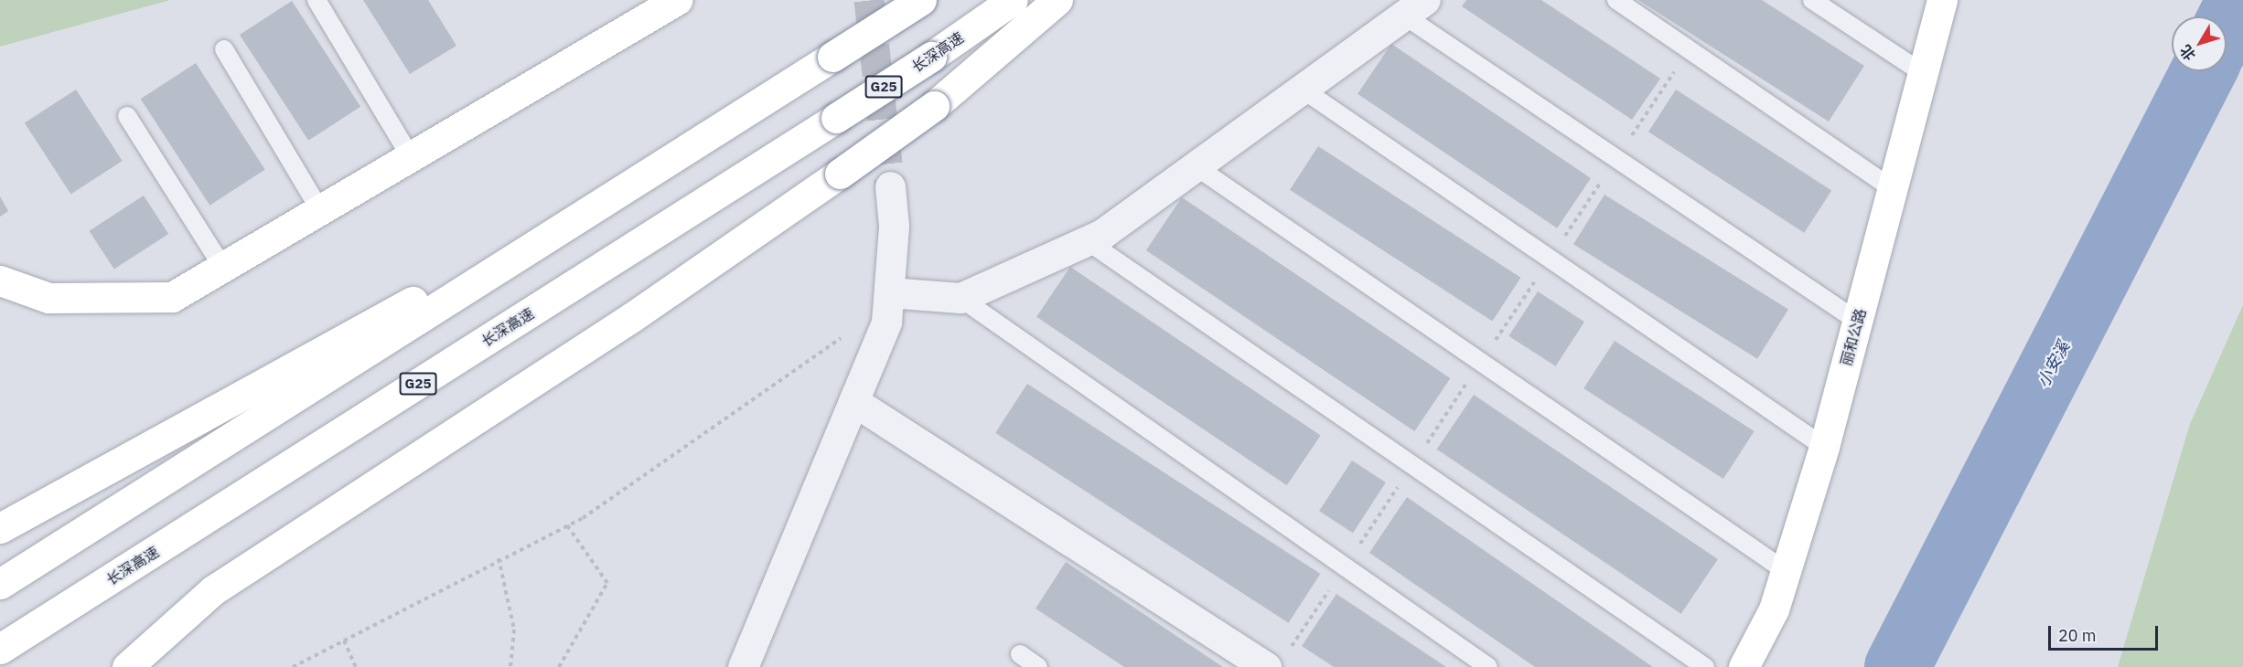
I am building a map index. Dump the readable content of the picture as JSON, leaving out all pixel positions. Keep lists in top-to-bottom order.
{
  "streets": {
    "main road": ["长深高速", "G25", "丽和公路"]
  },
  "water": ["小安溪"],
  "scale_bar": "20 m",
  "north": "bottom left"
}
